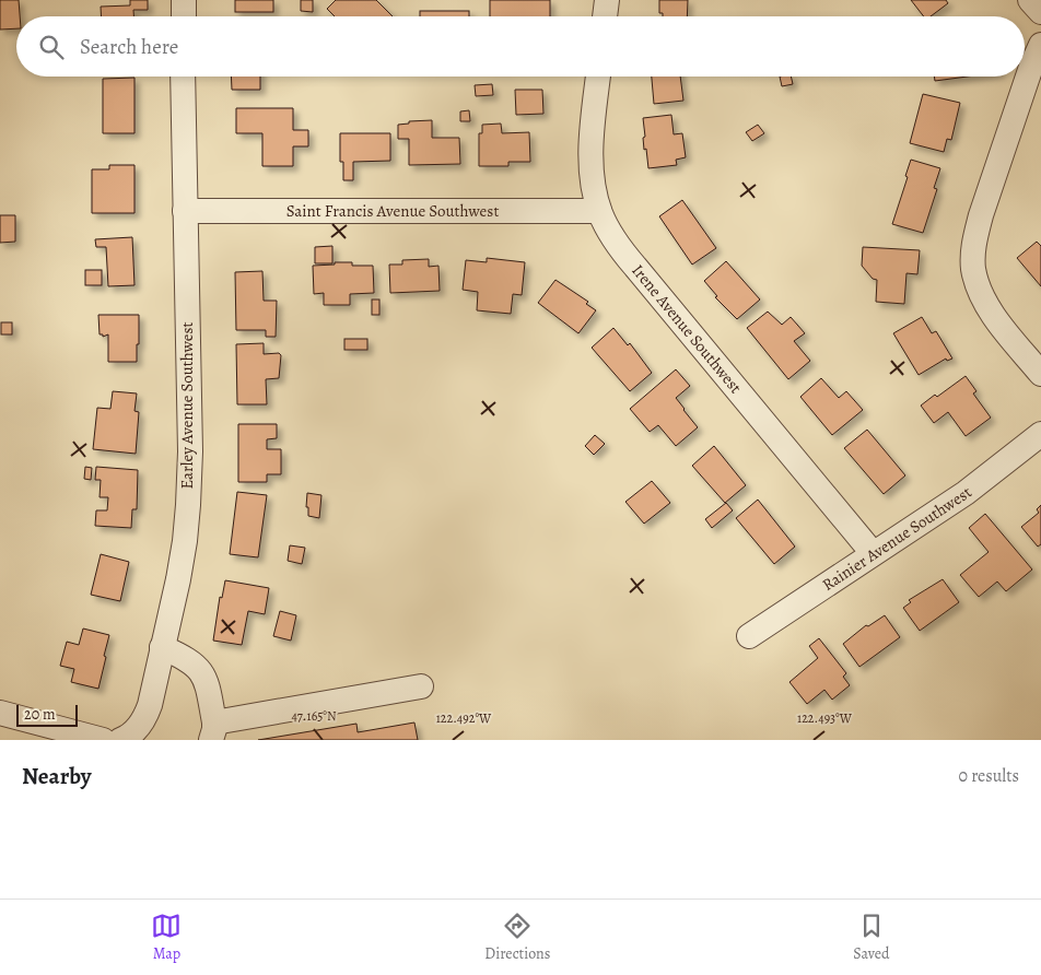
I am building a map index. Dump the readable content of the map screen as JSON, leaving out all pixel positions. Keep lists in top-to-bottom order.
{
  "streets": {
    "street": [
      "Saint Francis Avenue Southwest",
      "Irene Avenue Southwest",
      "Earley Avenue Southwest",
      "Rainier Avenue Southwest"
    ]
  },
  "crossings": [
    ["Saint Francis Avenue Southwest", "Irene Avenue Southwest"],
    ["Saint Francis Avenue Southwest", "Earley Avenue Southwest"],
    ["Irene Avenue Southwest", "Rainier Avenue Southwest"]
  ],
  "scale_bar": "20 m",
  "page": {
    "search": "Search here",
    "scale": "20 m",
    "heading": ["Nearby", "0 results"],
    "nav": ["Map", "Directions", "Saved"]
  },
  "coordinates": ["47.165°N", "122.492°W", "122.493°W"]
}
